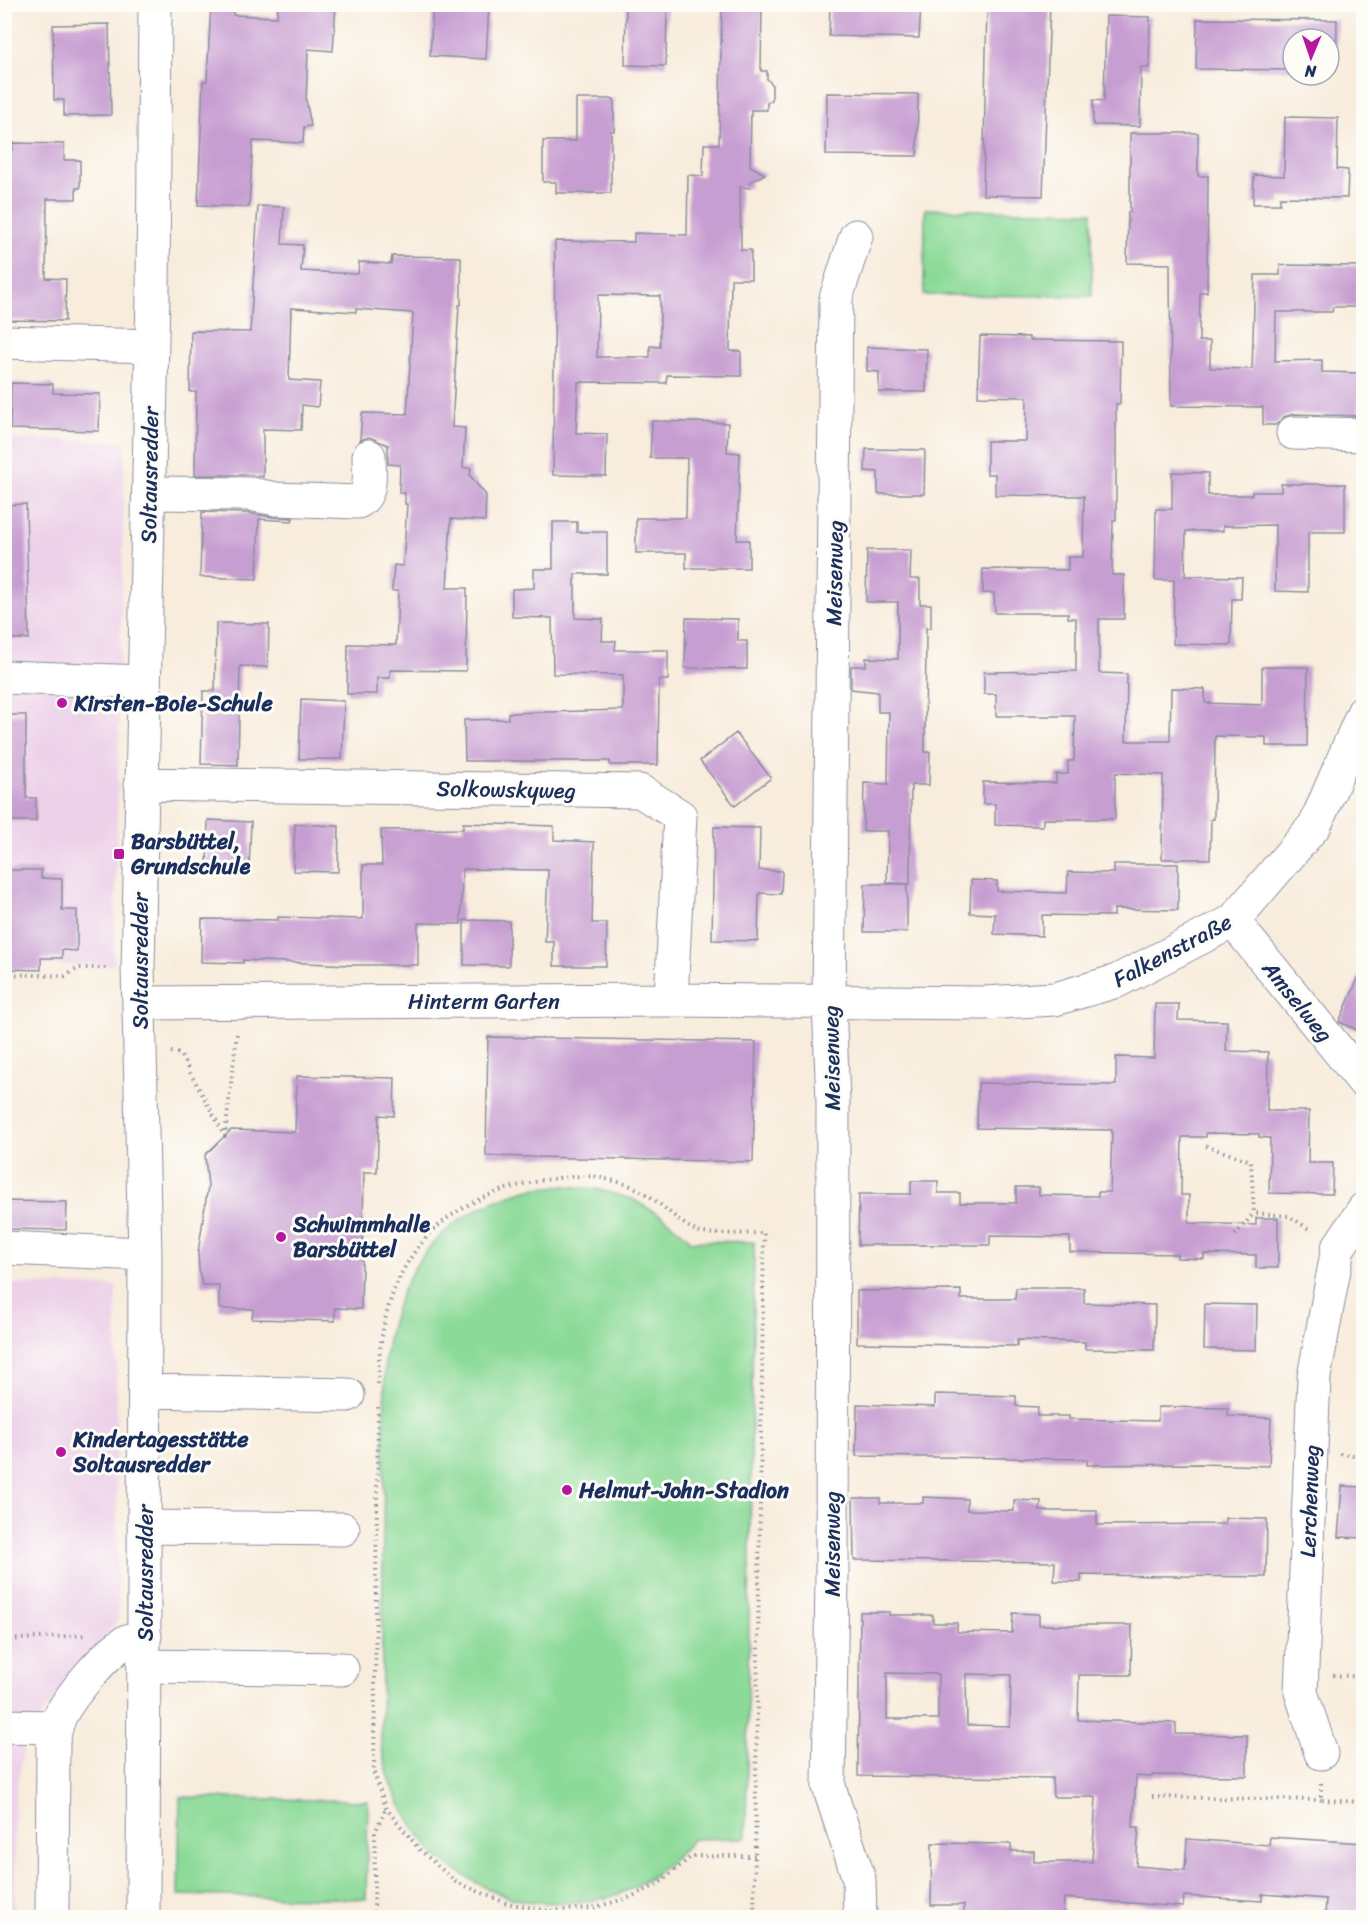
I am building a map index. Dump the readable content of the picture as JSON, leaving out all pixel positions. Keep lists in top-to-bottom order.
{
  "streets": {
    "street": [
      "Soltausredder",
      "Meisenweg",
      "Solkowskyweg",
      "Falkenstraße",
      "Hinterm Garten",
      "Amselweg",
      "Lerchenweg"
    ]
  },
  "crossings": [
    ["Soltausredder", "Solkowskyweg"],
    ["Soltausredder", "Hinterm Garten"],
    ["Meisenweg", "Falkenstraße"],
    ["Meisenweg", "Hinterm Garten"],
    ["Solkowskyweg", "Hinterm Garten"],
    ["Falkenstraße", "Hinterm Garten"],
    ["Falkenstraße", "Amselweg"]
  ],
  "places": {
    "other": [
      "Kirsten-Boie-Schule",
      "Schwimmhalle Barsbüttel",
      "Kindertagesstätte Soltausredder",
      "Helmut-John-Stadion"
    ],
    "transit": ["Barsbüttel, Grundschule"]
  },
  "north": "bottom"
}
